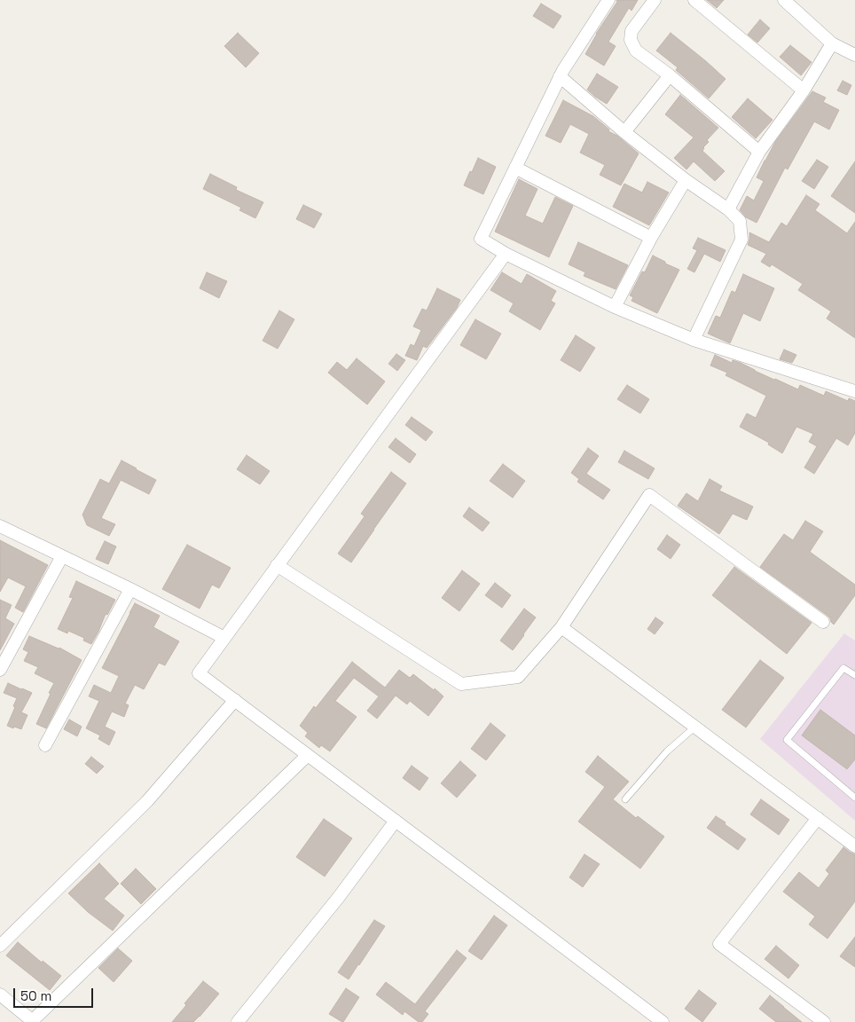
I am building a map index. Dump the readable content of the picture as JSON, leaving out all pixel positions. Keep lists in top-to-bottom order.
{
  "scale_bar": "50 m"
}
